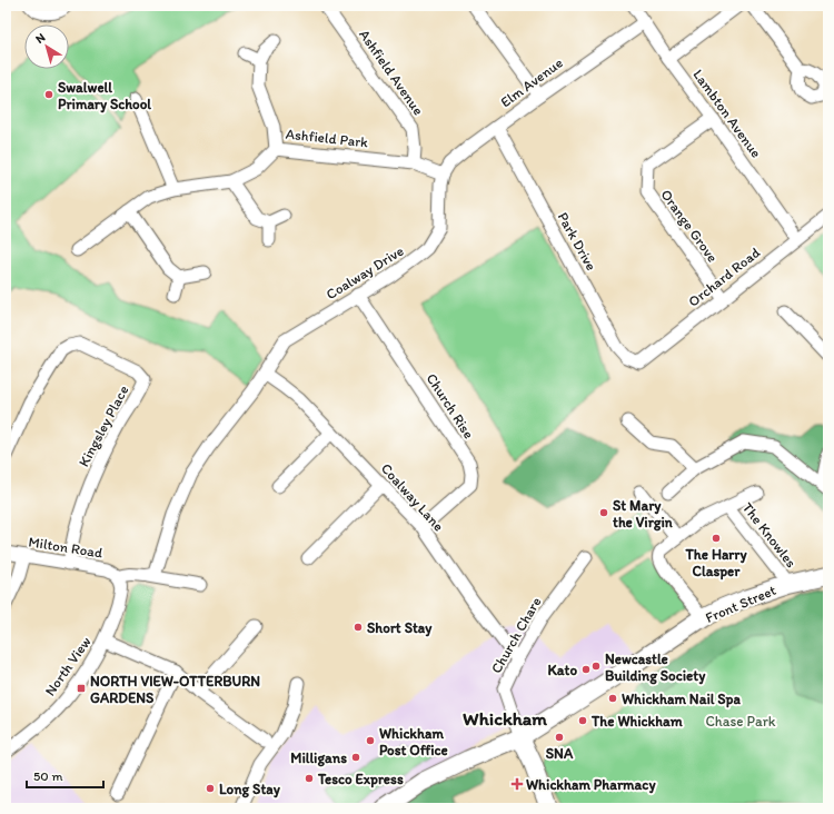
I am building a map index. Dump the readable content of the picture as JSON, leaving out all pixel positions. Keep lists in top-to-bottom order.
{
  "streets": {
    "main road": ["Front Street"],
    "street": [
      "Ashfield Avenue",
      "Elm Avenue",
      "Lambton Avenue",
      "Ashfield Park",
      "Orange Grove",
      "Park Drive",
      "Coalway Drive",
      "Orchard Road",
      "Church Rise",
      "Kingsley Place",
      "Coalway Lane",
      "The Knowles",
      "Milton Road",
      "Church Chare",
      "North View"
    ]
  },
  "crossings": [
    ["Ashfield Avenue", "Ashfield Park"],
    ["Elm Avenue", "Lambton Avenue"],
    ["Elm Avenue", "Ashfield Park"],
    ["Elm Avenue", "Park Drive"],
    ["Elm Avenue", "Coalway Drive"],
    ["Lambton Avenue", "Orange Grove"],
    ["Lambton Avenue", "Orchard Road"],
    ["Ashfield Park", "Coalway Drive"],
    ["Orange Grove", "Orchard Road"],
    ["Park Drive", "Orchard Road"],
    ["Coalway Drive", "Church Rise"],
    ["Coalway Drive", "Coalway Lane"],
    ["Church Rise", "Coalway Lane"],
    ["Kingsley Place", "Milton Road"],
    ["Coalway Lane", "Church Chare"],
    ["The Knowles", "Front Street"],
    ["Milton Road", "North View"],
    ["Front Street", "Church Chare"]
  ],
  "districts": ["Whickham"],
  "parks": ["Chase Park"],
  "places": {
    "other": [
      "Swalwell Primary School",
      "St Mary the Virgin",
      "The Harry Clasper",
      "Short Stay",
      "Newcastle Building Society",
      "Kato",
      "Whickham Nail Spa",
      "The Whickham",
      "SNA",
      "Whickham Post Office",
      "Milligans",
      "Tesco Express",
      "Long Stay"
    ],
    "transit": ["NORTH VIEW-OTTERBURN GARDENS"],
    "health": ["Whickham Pharmacy"]
  },
  "scale_bar": "50 m",
  "north": "top left"
}
